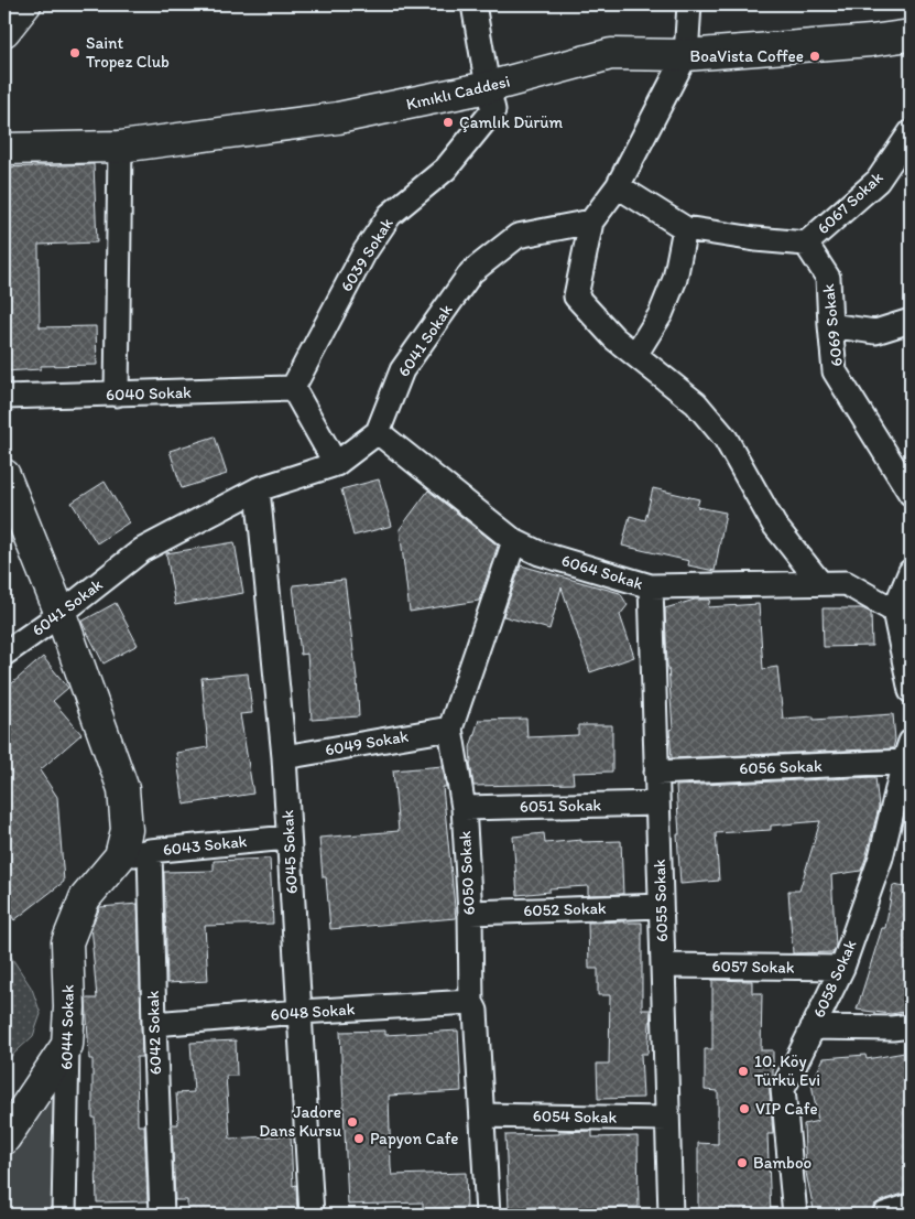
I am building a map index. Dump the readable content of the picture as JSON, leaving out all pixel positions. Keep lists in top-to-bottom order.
{
  "streets": {
    "street": [
      "Kınıklı Caddesi",
      "6067 Sokak",
      "6039 Sokak",
      "6069 Sokak",
      "6041 Sokak",
      "6040 Sokak",
      "6064 Sokak",
      "6049 Sokak",
      "6056 Sokak",
      "6051 Sokak",
      "6043 Sokak",
      "6045 Sokak",
      "6050 Sokak",
      "6055 Sokak",
      "6052 Sokak",
      "6057 Sokak",
      "6058 Sokak",
      "6048 Sokak",
      "6044 Sokak",
      "6042 Sokak",
      "6054 Sokak"
    ]
  },
  "crossings": [
    ["Kınıklı Caddesi", "6039 Sokak"],
    ["6067 Sokak", "6069 Sokak"],
    ["6039 Sokak", "6040 Sokak"],
    ["6041 Sokak", "6064 Sokak"],
    ["6041 Sokak", "6045 Sokak"],
    ["6064 Sokak", "6050 Sokak"],
    ["6064 Sokak", "6055 Sokak"],
    ["6049 Sokak", "6045 Sokak"],
    ["6049 Sokak", "6050 Sokak"],
    ["6056 Sokak", "6055 Sokak"],
    ["6056 Sokak", "6058 Sokak"],
    ["6051 Sokak", "6050 Sokak"],
    ["6051 Sokak", "6055 Sokak"],
    ["6043 Sokak", "6045 Sokak"],
    ["6043 Sokak", "6044 Sokak"],
    ["6043 Sokak", "6042 Sokak"],
    ["6045 Sokak", "6048 Sokak"],
    ["6050 Sokak", "6052 Sokak"],
    ["6050 Sokak", "6048 Sokak"],
    ["6050 Sokak", "6054 Sokak"],
    ["6055 Sokak", "6052 Sokak"],
    ["6055 Sokak", "6057 Sokak"],
    ["6055 Sokak", "6054 Sokak"],
    ["6057 Sokak", "6058 Sokak"],
    ["6048 Sokak", "6042 Sokak"]
  ],
  "places": [
    "Saint Tropez Club",
    "BoaVista Coffee",
    "Çamlık Dürüm",
    "10. Köy Türkü Evi",
    "VIP Cafe",
    "Jadore Dans Kursu",
    "Papyon Cafe",
    "Bamboo"
  ]
}
